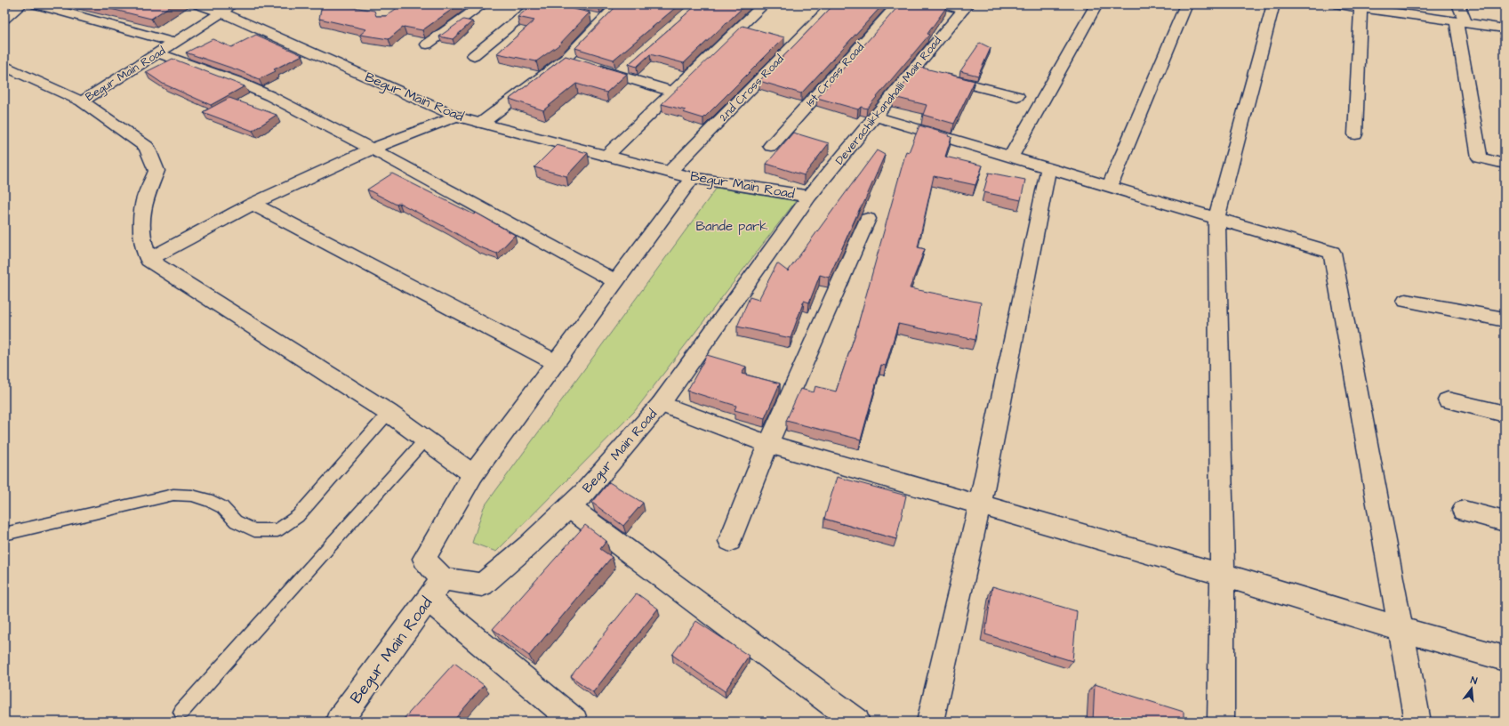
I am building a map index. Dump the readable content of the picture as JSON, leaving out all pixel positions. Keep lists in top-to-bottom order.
{
  "streets": {
    "street": [
      "Begur Main Road",
      "1st Cross Road",
      "2nd Cross Road",
      "Deverachikkanahalli Main Road"
    ]
  },
  "crossings": [
    ["Begur Main Road", "2nd Cross Road"],
    ["Begur Main Road", "Deverachikkanahalli Main Road"]
  ],
  "parks": ["Bande park"],
  "north": "top"
}
